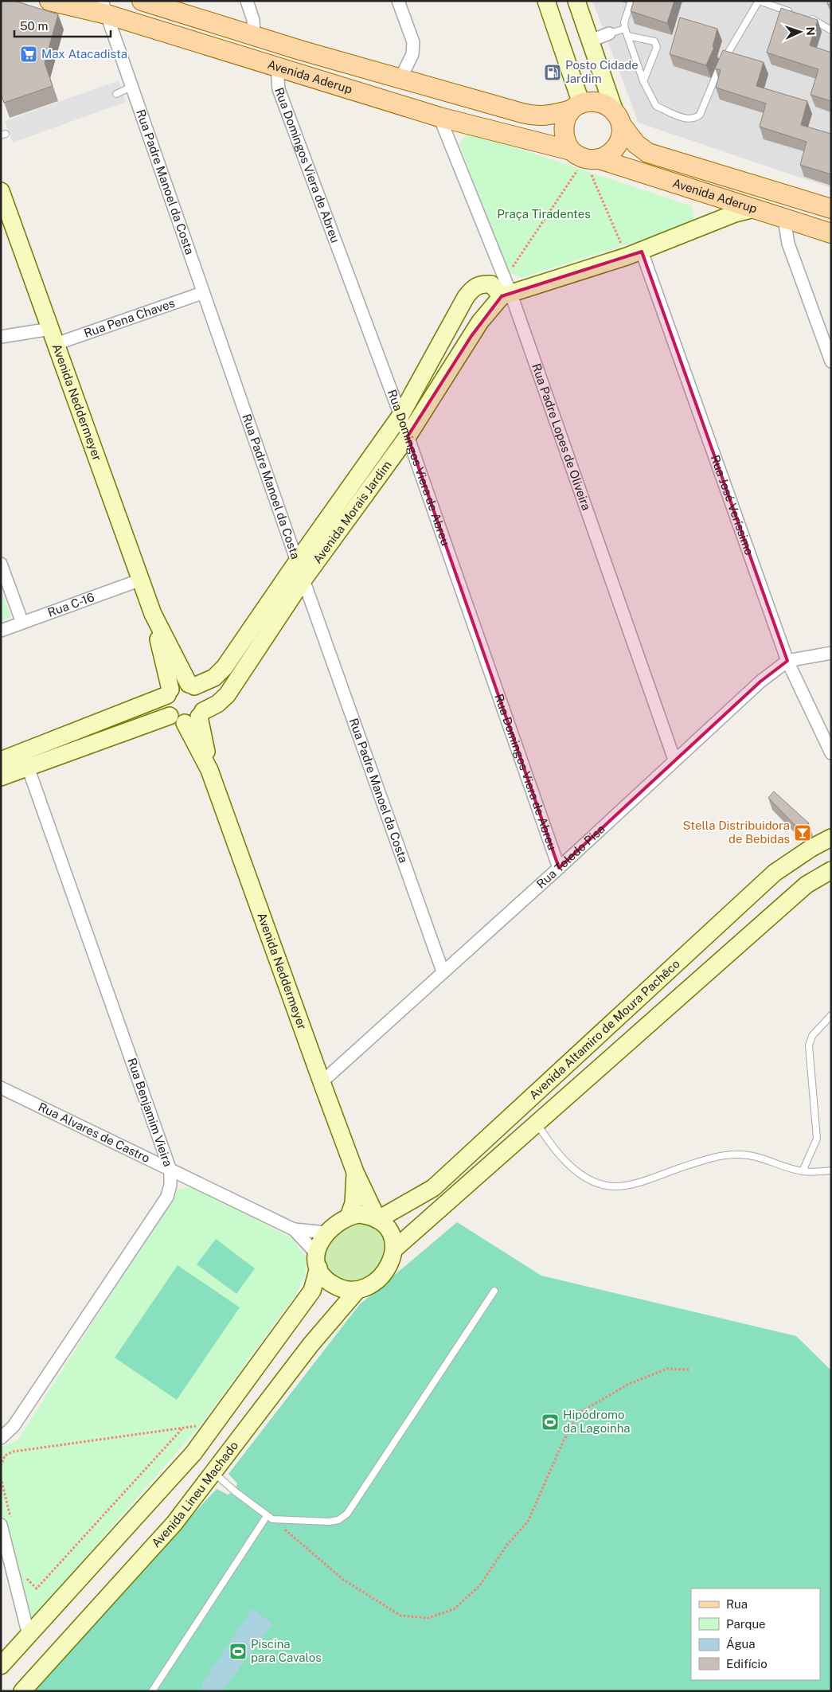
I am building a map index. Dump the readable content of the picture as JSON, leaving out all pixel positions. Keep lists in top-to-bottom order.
{
  "streets": {
    "main road": [
      "Avenida Aderup",
      "Avenida Neddermeyer",
      "Avenida Morais Jardim",
      "Avenida Altamiro de Moura Pachêco",
      "Avenida Lineu Machado"
    ],
    "street": [
      "Rua Domingos Viera de Abreu",
      "Rua Padre Manoel da Costa",
      "Rua Pena Chaves",
      "Rua Padre Lopes de Oliveira",
      "Rua José Veríssimo",
      "Rua C-16",
      "Rua Toledo Pisa",
      "Rua Benjamim Vieira",
      "Rua Alvares de Castro"
    ]
  },
  "crossings": [
    ["Avenida Aderup", "Rua Domingos Viera de Abreu"],
    ["Avenida Aderup", "Rua Padre Manoel da Costa"],
    ["Avenida Aderup", "Rua Padre Lopes de Oliveira"],
    ["Rua Domingos Viera de Abreu", "Avenida Morais Jardim"],
    ["Rua Domingos Viera de Abreu", "Rua Toledo Pisa"],
    ["Rua Padre Manoel da Costa", "Rua Pena Chaves"],
    ["Rua Padre Manoel da Costa", "Avenida Morais Jardim"],
    ["Rua Padre Manoel da Costa", "Rua Toledo Pisa"],
    ["Rua Pena Chaves", "Avenida Neddermeyer"],
    ["Avenida Neddermeyer", "Avenida Morais Jardim"],
    ["Avenida Neddermeyer", "Rua C-16"],
    ["Avenida Neddermeyer", "Rua Toledo Pisa"],
    ["Avenida Neddermeyer", "Avenida Altamiro de Moura Pachêco"],
    ["Avenida Neddermeyer", "Rua Alvares de Castro"],
    ["Avenida Neddermeyer", "Avenida Lineu Machado"],
    ["Rua Padre Lopes de Oliveira", "Avenida Morais Jardim"],
    ["Rua Padre Lopes de Oliveira", "Rua Toledo Pisa"],
    ["Rua José Veríssimo", "Rua Toledo Pisa"],
    ["Avenida Morais Jardim", "Rua Benjamim Vieira"],
    ["Avenida Altamiro de Moura Pachêco", "Rua Alvares de Castro"],
    ["Avenida Altamiro de Moura Pachêco", "Avenida Lineu Machado"],
    ["Rua Benjamim Vieira", "Rua Alvares de Castro"],
    ["Rua Alvares de Castro", "Avenida Lineu Machado"]
  ],
  "parks": ["Praça Tiradentes"],
  "places": {
    "supermarket": ["Max Atacadista"],
    "fuel station": ["Posto Cidade Jardim"],
    "bar": ["Stella Distribuidora de Bebidas"],
    "sports": ["Hipódromo da Lagoinha", "Piscina para Cavalos"]
  },
  "legend": [
    "Rua",
    "Parque",
    "Água",
    "Edifício"
  ],
  "scale_bar": "50 m",
  "north": "right"
}
